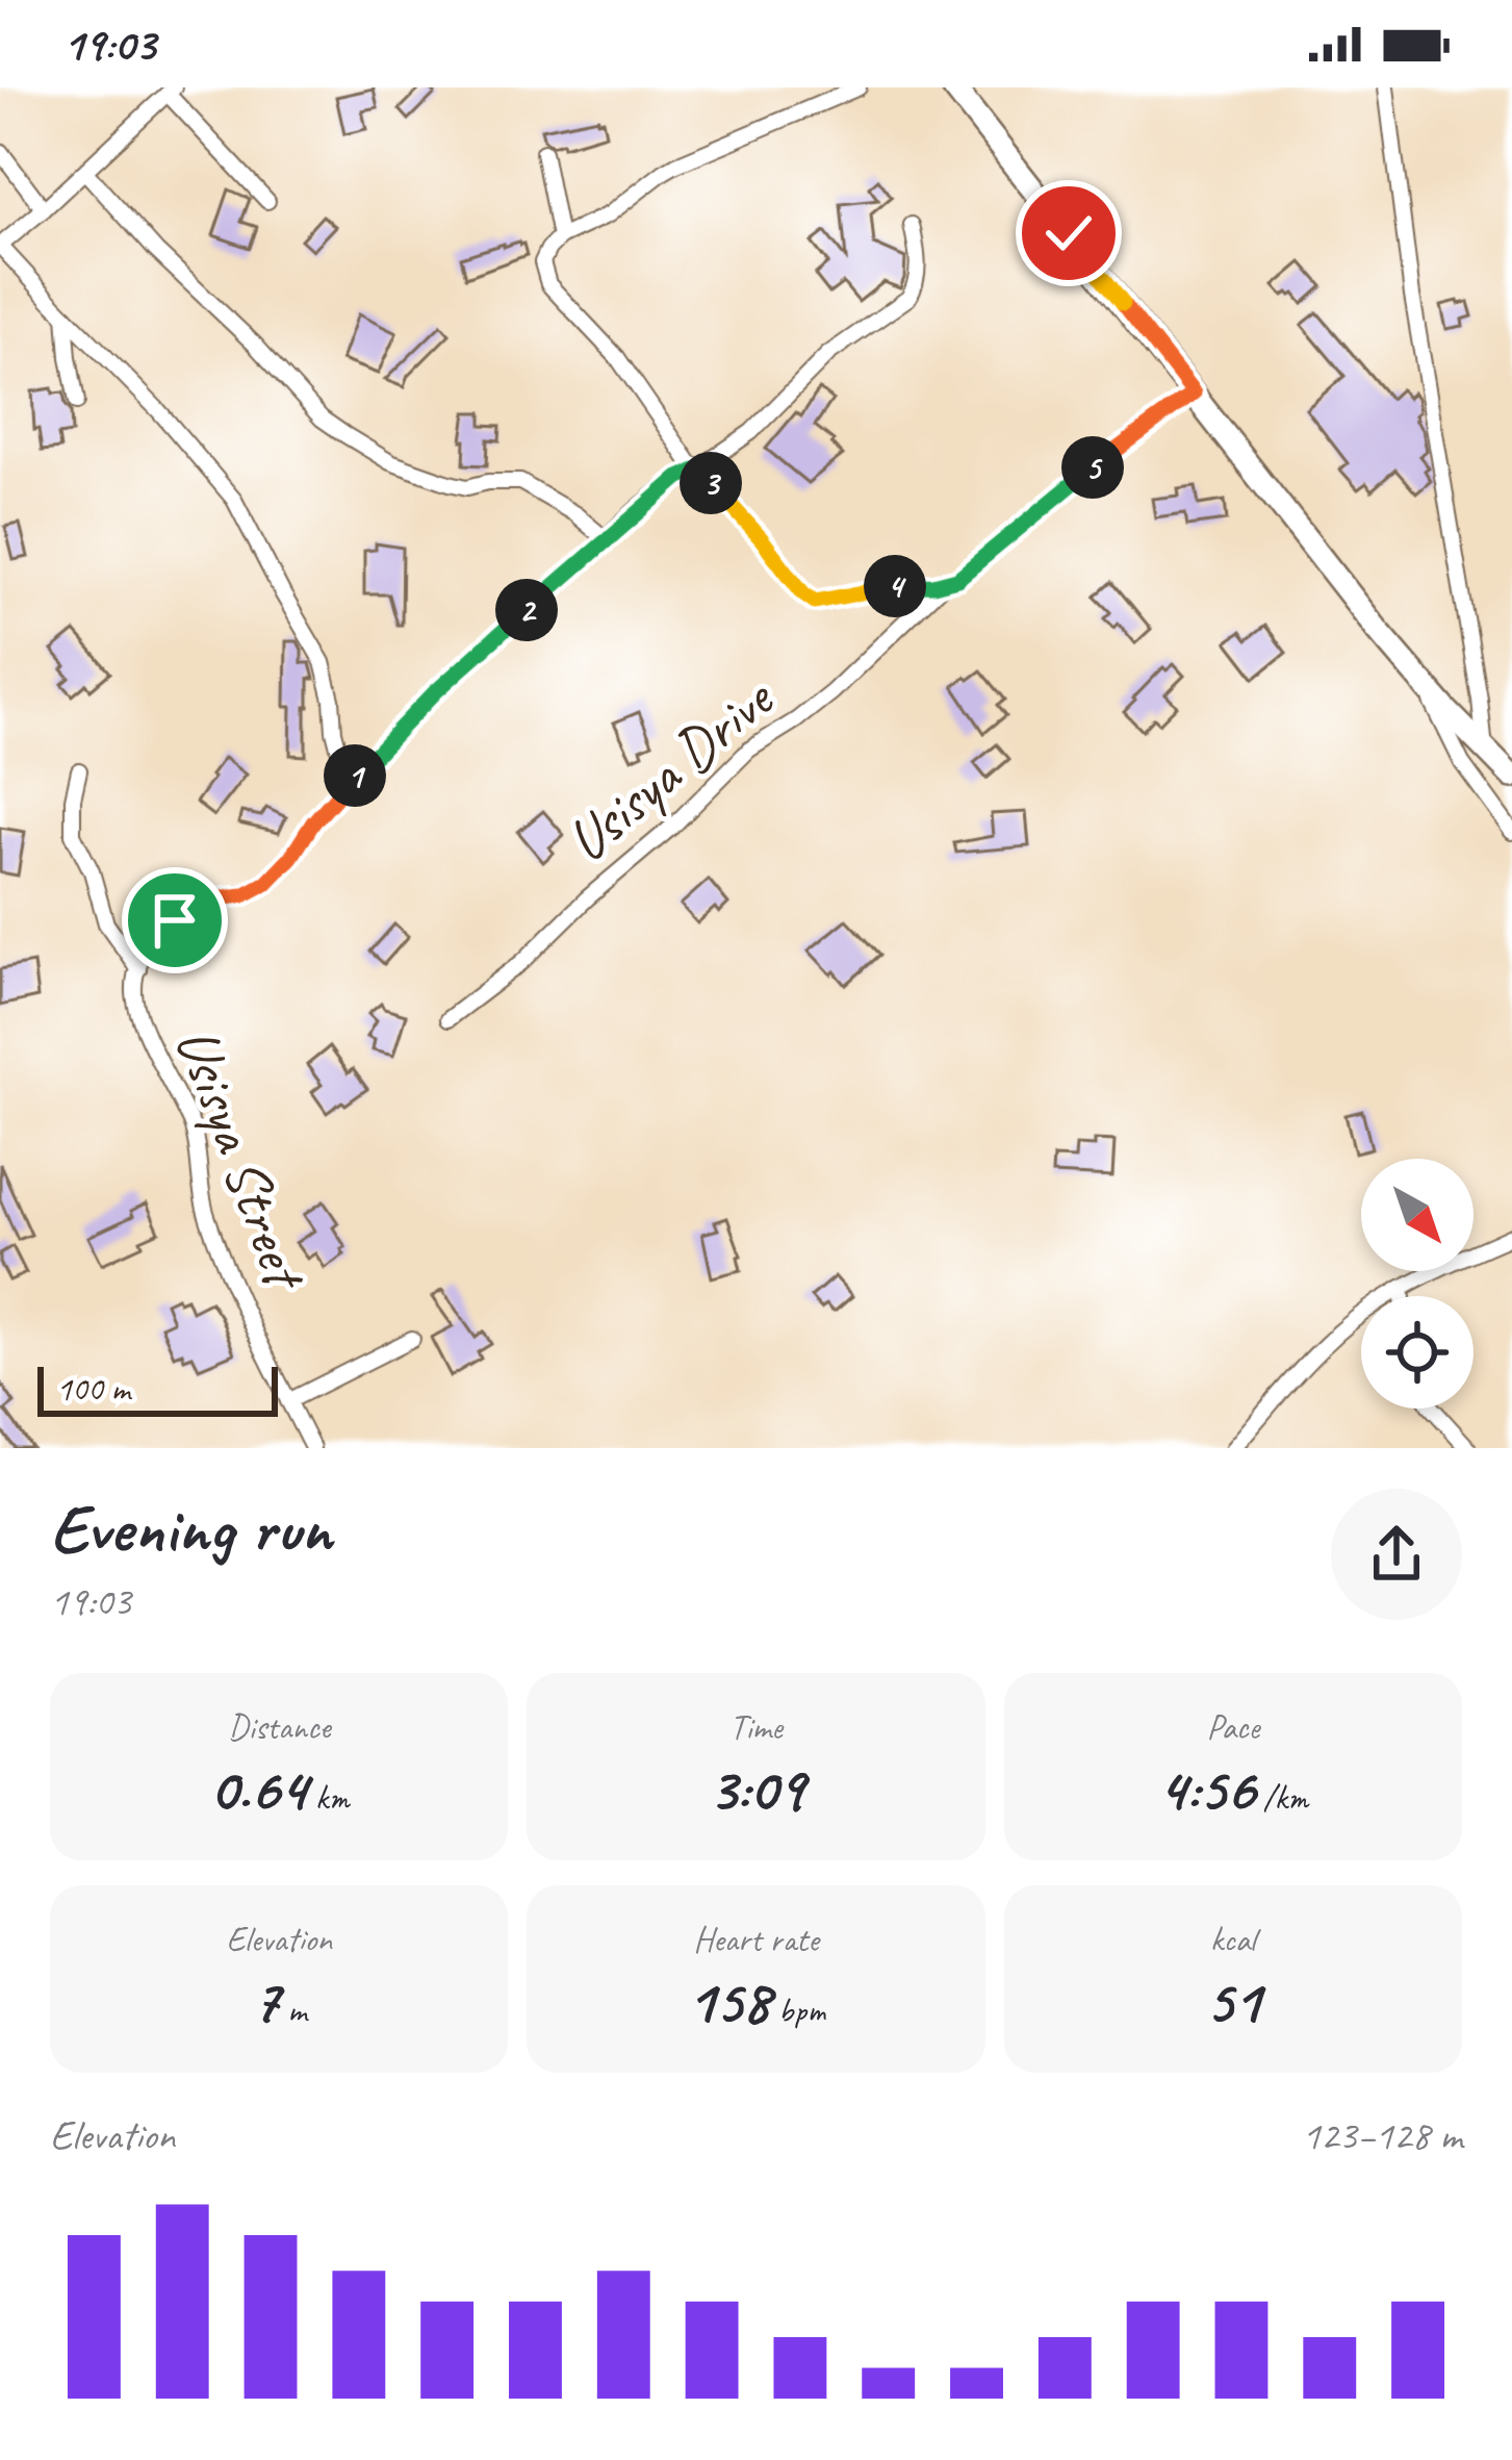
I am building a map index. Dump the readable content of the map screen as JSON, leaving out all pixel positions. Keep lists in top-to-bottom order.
{
  "streets": {
    "street": ["Usisya Drive", "Usisya Street"]
  },
  "scale_bar": "100 m",
  "north": "bottom right",
  "page": {
    "status": "19:03",
    "pins": [
      "5",
      "3",
      "4",
      "2",
      "1"
    ],
    "scale": "100 m",
    "heading": ["Evening run", "19:03"],
    "stats": [
      ["Distance", "0.64 km"],
      ["Time", "3:09"],
      ["Pace", "4:56 /km"],
      ["Elevation", "7 m"],
      ["Heart rate", "158 bpm"],
      ["kcal", "51"]
    ],
    "chart": ["Elevation", "123–128 m"]
  }
}
